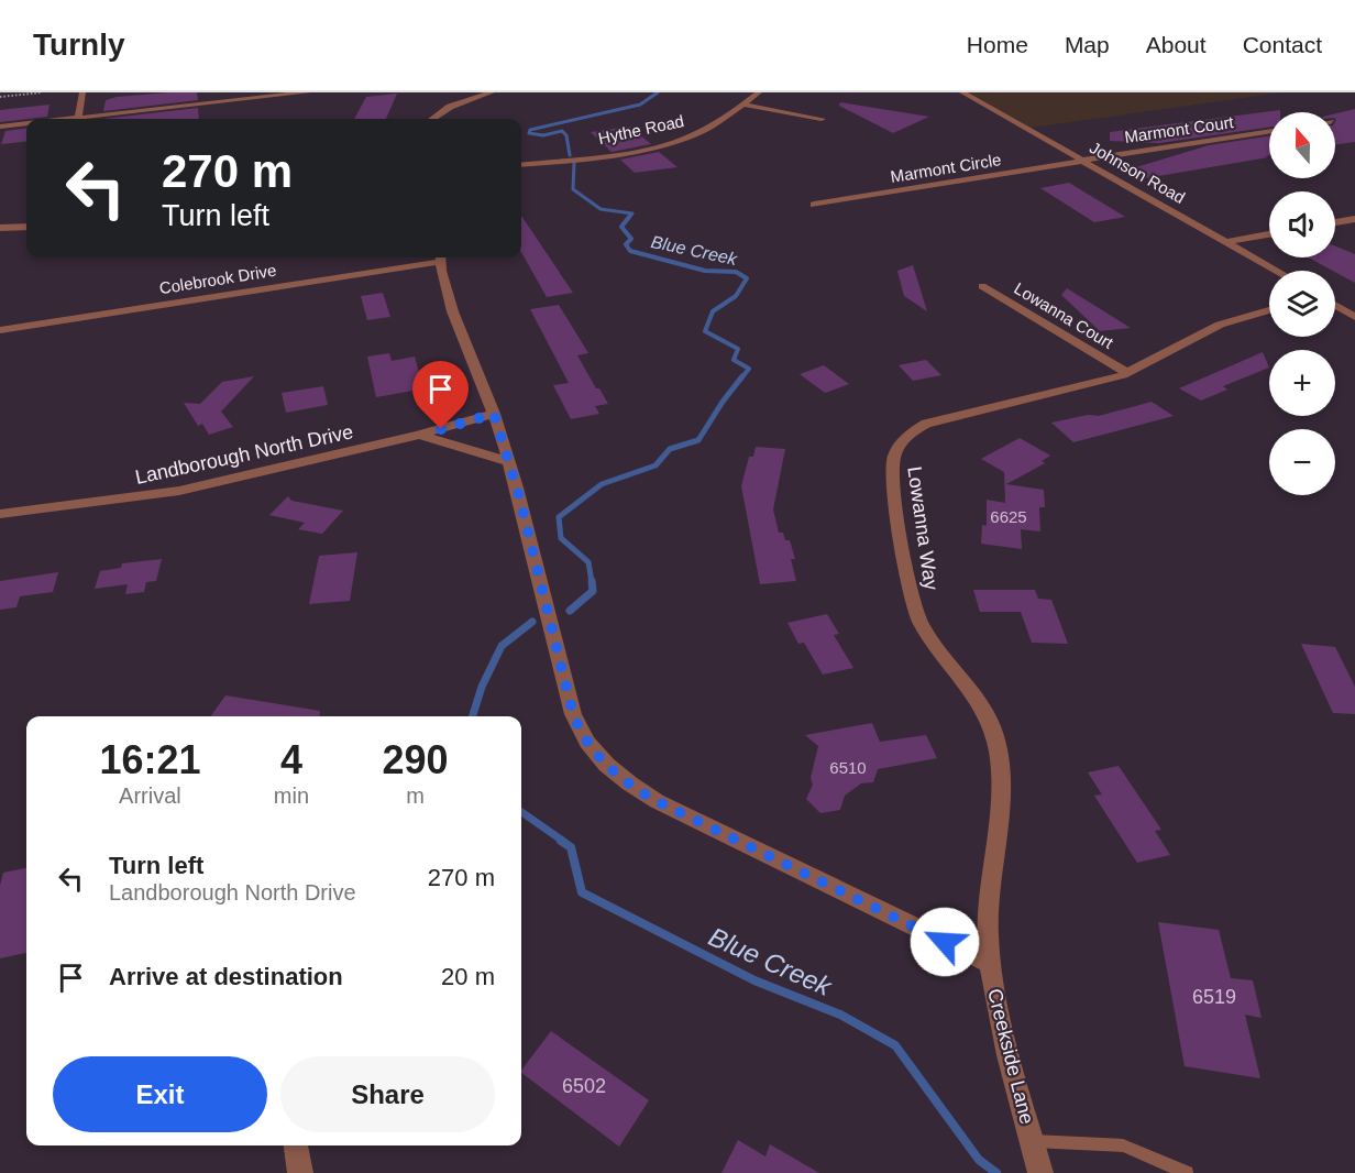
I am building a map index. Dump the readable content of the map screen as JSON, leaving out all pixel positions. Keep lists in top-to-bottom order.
{
  "streets": {
    "street": [
      "Hythe Road",
      "Marmont Court",
      "Marmont Circle",
      "Johnson Road",
      "Colebrook Drive",
      "Lowanna Court",
      "Landborough North Drive",
      "Lowanna Way",
      "Creekside Lane"
    ]
  },
  "crossings": [
    ["Marmont Court", "Marmont Circle"],
    ["Marmont Court", "Johnson Road"],
    ["Marmont Circle", "Johnson Road"],
    ["Colebrook Drive", "Creekside Lane"],
    ["Lowanna Court", "Lowanna Way"],
    ["Landborough North Drive", "Creekside Lane"],
    ["Lowanna Way", "Creekside Lane"]
  ],
  "water": ["Blue Creek"],
  "house_numbers": [
    "6625",
    "6510",
    "6519",
    "6502"
  ],
  "north": "top",
  "page": {
    "header": "Turnly",
    "nav": [
      "Home",
      "Map",
      "About",
      "Contact"
    ],
    "map_buttons": ["+", "−"],
    "turn": ["270 m", "Turn left"],
    "eta": [
      "16:21",
      "Arrival",
      "4",
      "min",
      "290",
      "m"
    ],
    "list": [
      {
        "name": "Turn left",
        "note": "Landborough North Drive",
        "value": "270 m"
      },
      {
        "name": "Arrive at destination",
        "value": "20 m"
      }
    ],
    "buttons": ["Exit", "Share"]
  }
}
